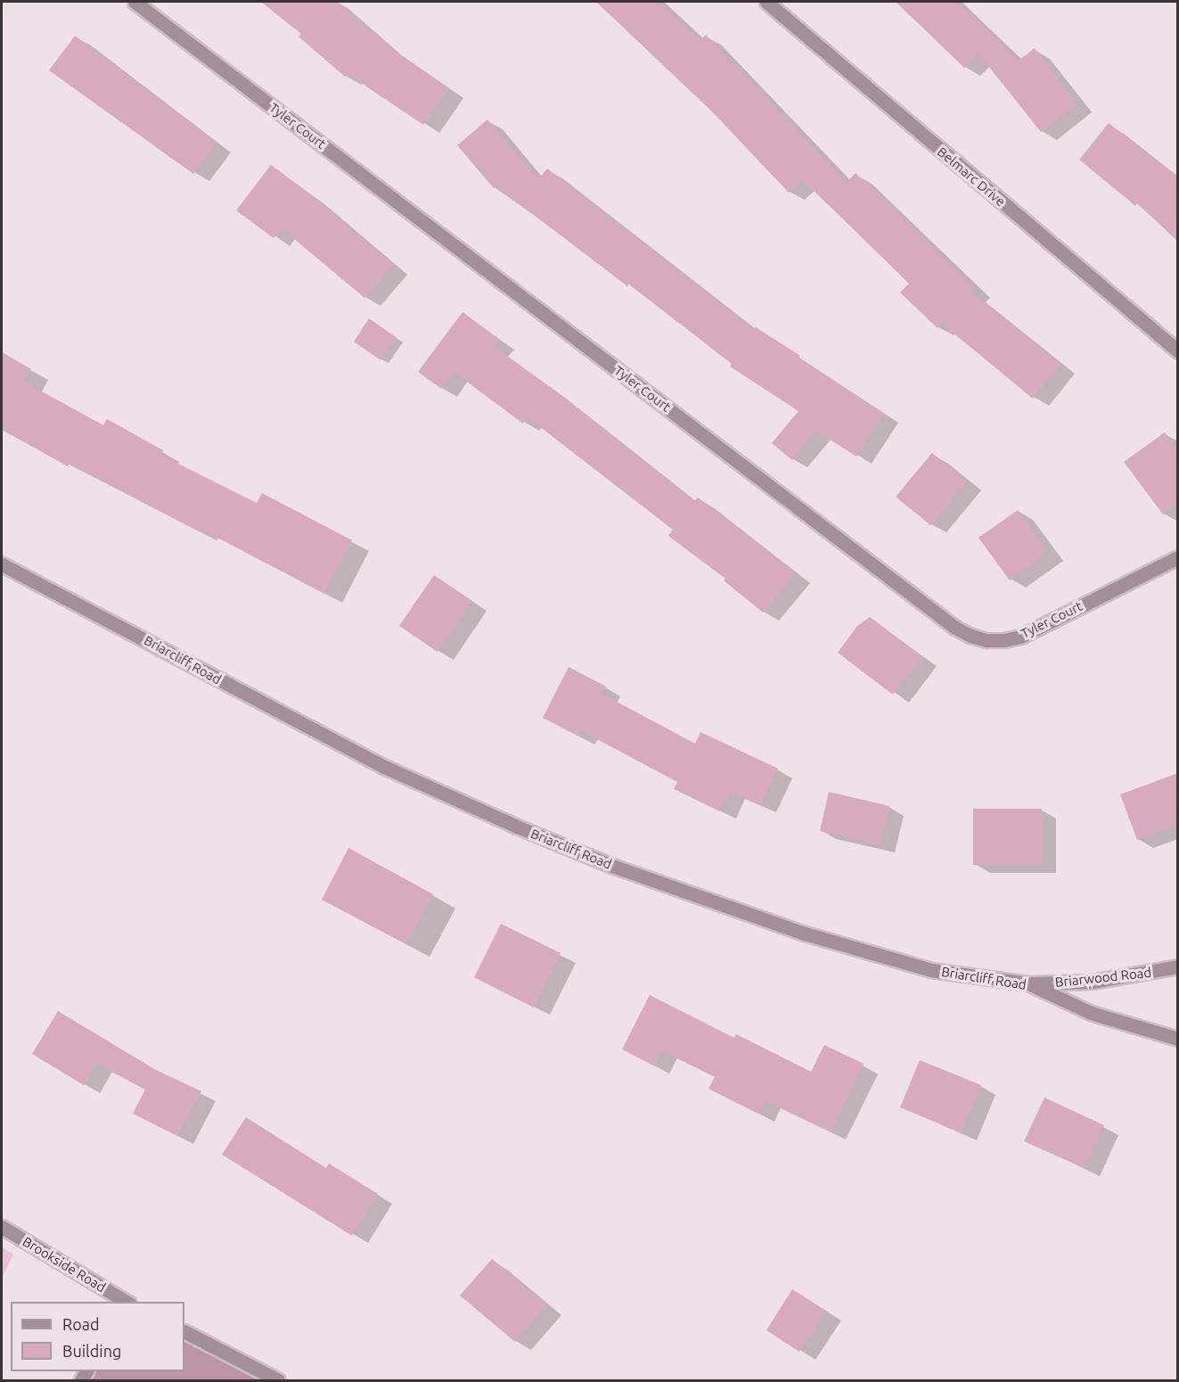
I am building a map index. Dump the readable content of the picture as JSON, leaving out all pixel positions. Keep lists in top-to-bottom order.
{
  "streets": {
    "street": [
      "Tyler Court",
      "Belmarc Drive",
      "Briarcliff Road",
      "Briarwood Road",
      "Brookside Road"
    ]
  },
  "crossings": [
    ["Briarcliff Road", "Briarwood Road"]
  ],
  "legend": ["Road", "Building"]
}
